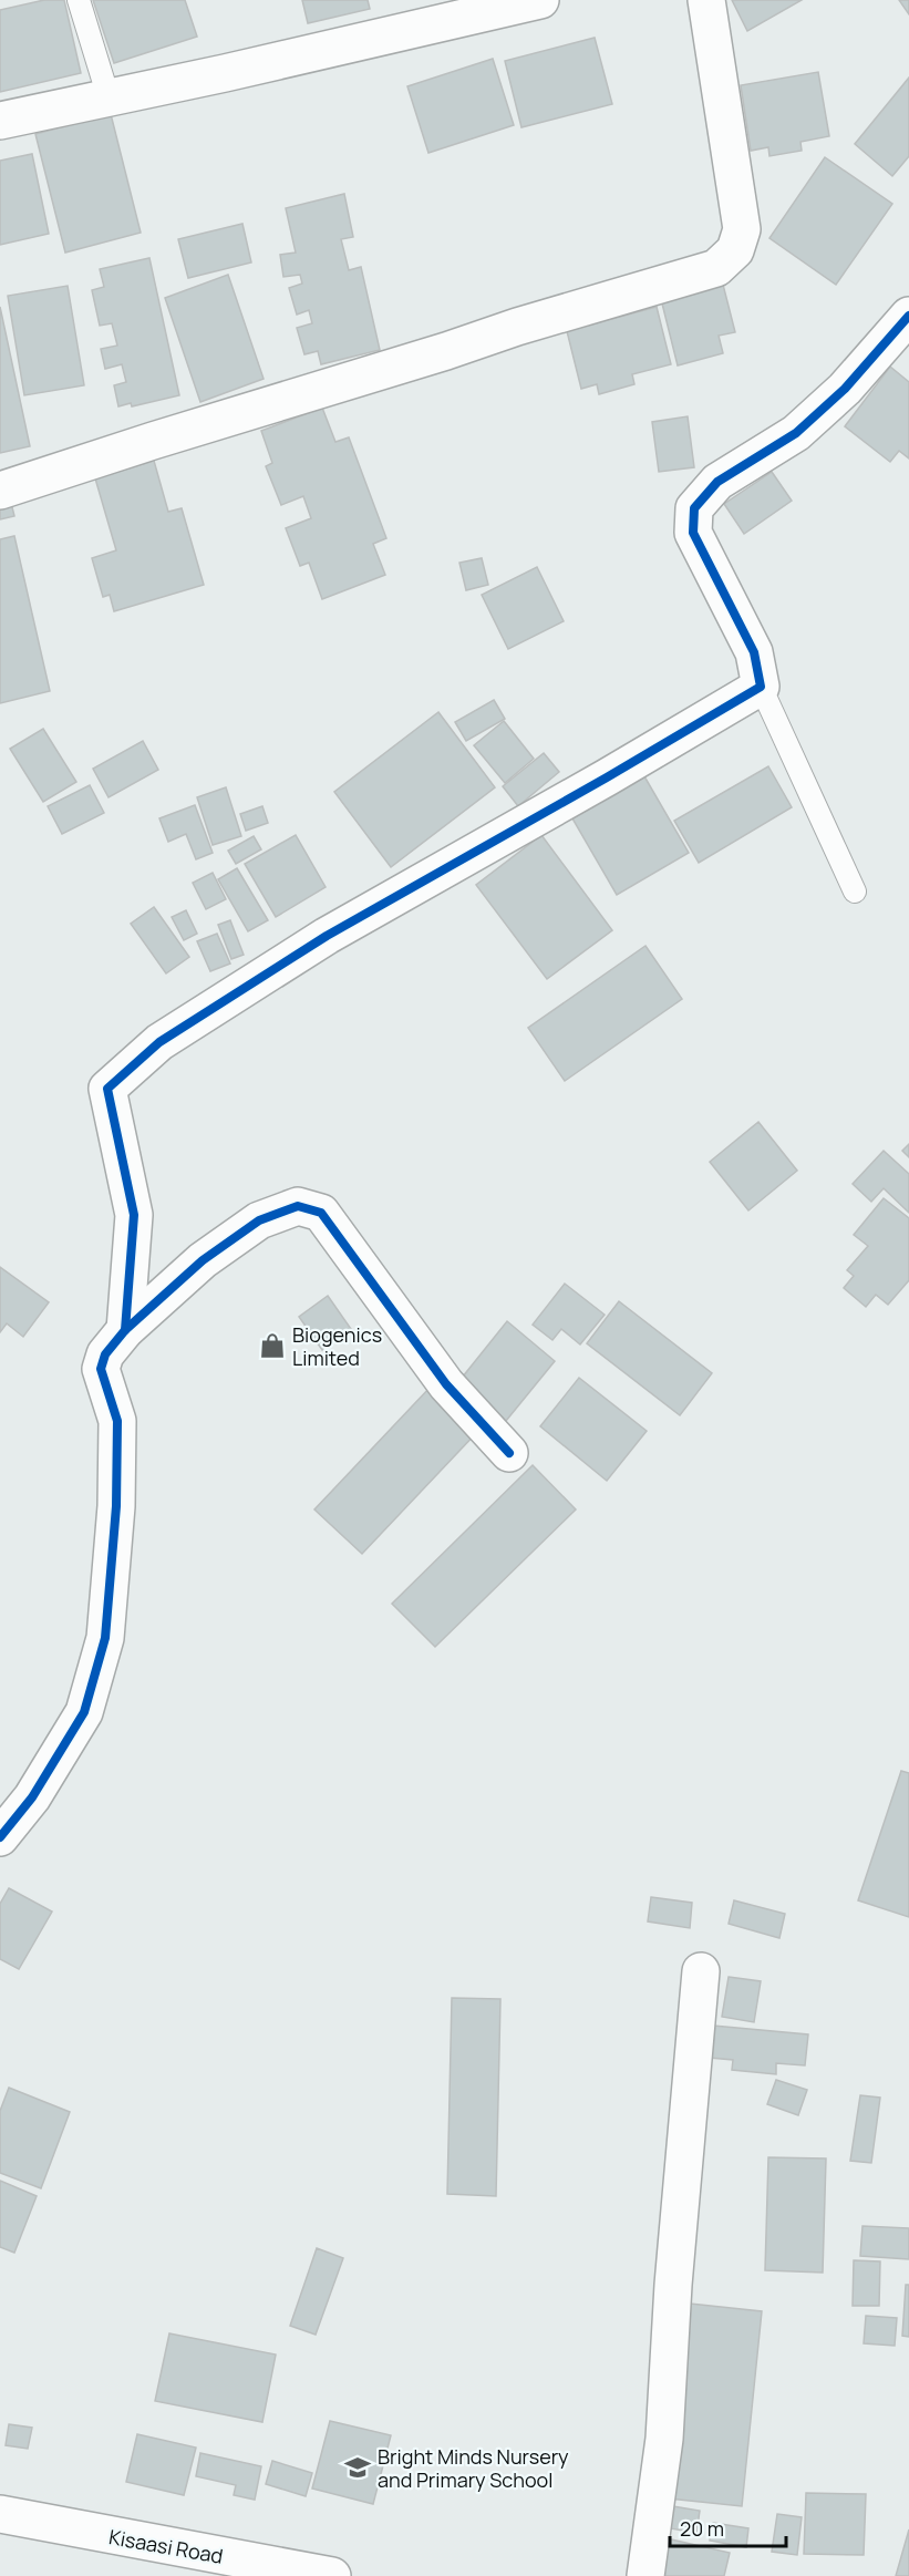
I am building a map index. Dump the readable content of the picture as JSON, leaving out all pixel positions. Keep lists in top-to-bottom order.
{
  "streets": {
    "street": ["Kisaasi Road"]
  },
  "places": {
    "shop": ["Biogenics Limited"],
    "school or university": ["Bright Minds Nursery and Primary School"]
  },
  "scale_bar": "20 m"
}
